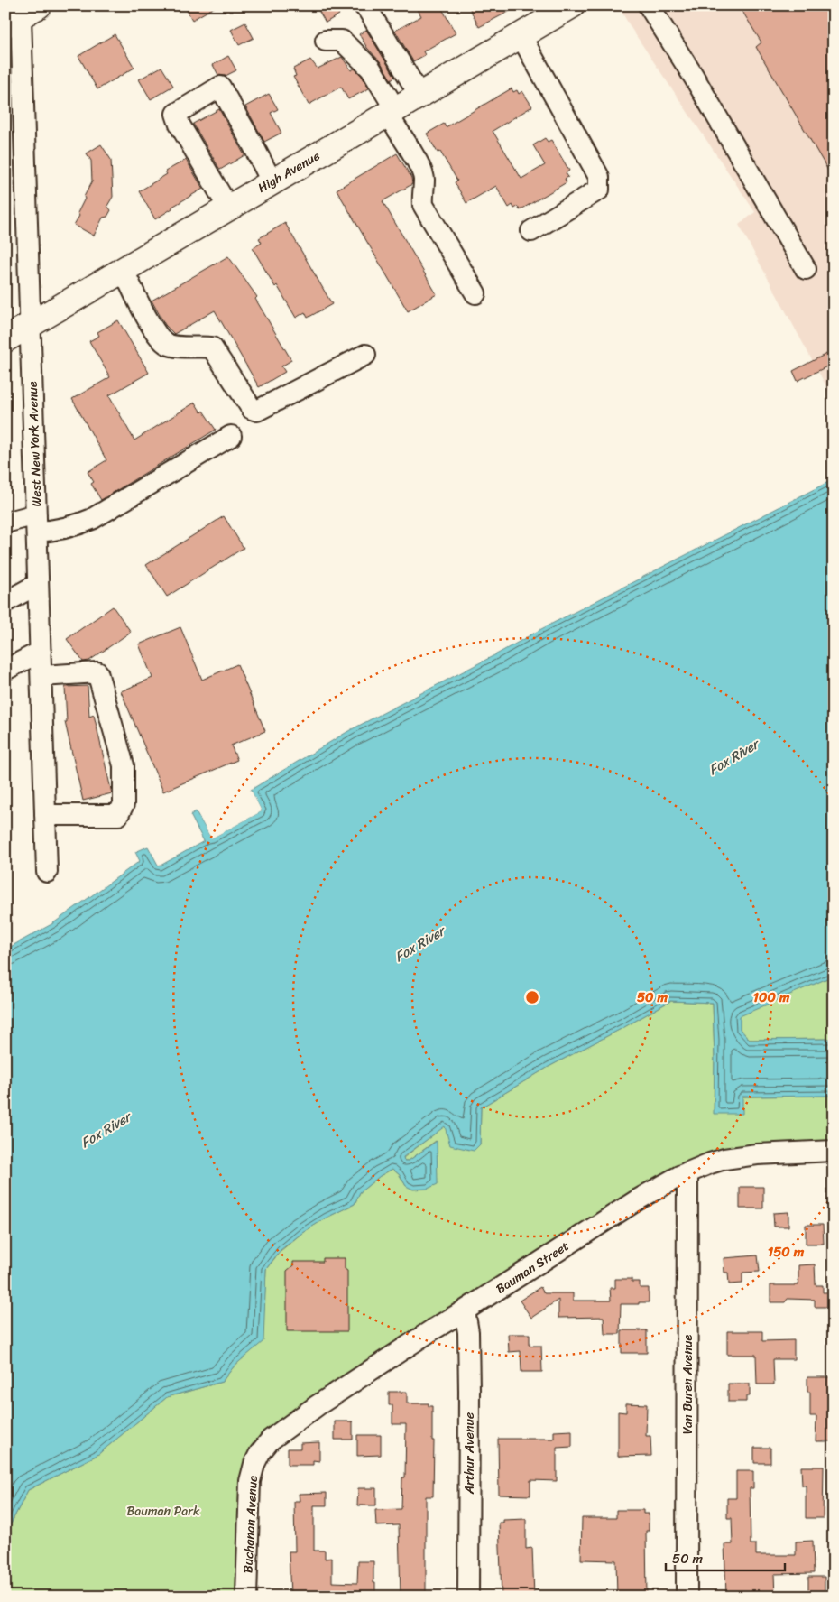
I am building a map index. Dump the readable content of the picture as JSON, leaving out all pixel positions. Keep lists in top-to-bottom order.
{
  "streets": {
    "main road": ["High Avenue"],
    "street": [
      "West New York Avenue",
      "Bauman Street",
      "Van Buren Avenue",
      "Arthur Avenue",
      "Buchanan Avenue"
    ]
  },
  "crossings": [
    ["High Avenue", "West New York Avenue"],
    ["Bauman Street", "Van Buren Avenue"],
    ["Bauman Street", "Arthur Avenue"],
    ["Bauman Street", "Buchanan Avenue"]
  ],
  "water": ["Fox River"],
  "parks": ["Bauman Park"],
  "scale_bar": "50 m",
  "rings": ["50 m", "100 m", "150 m"]
}
